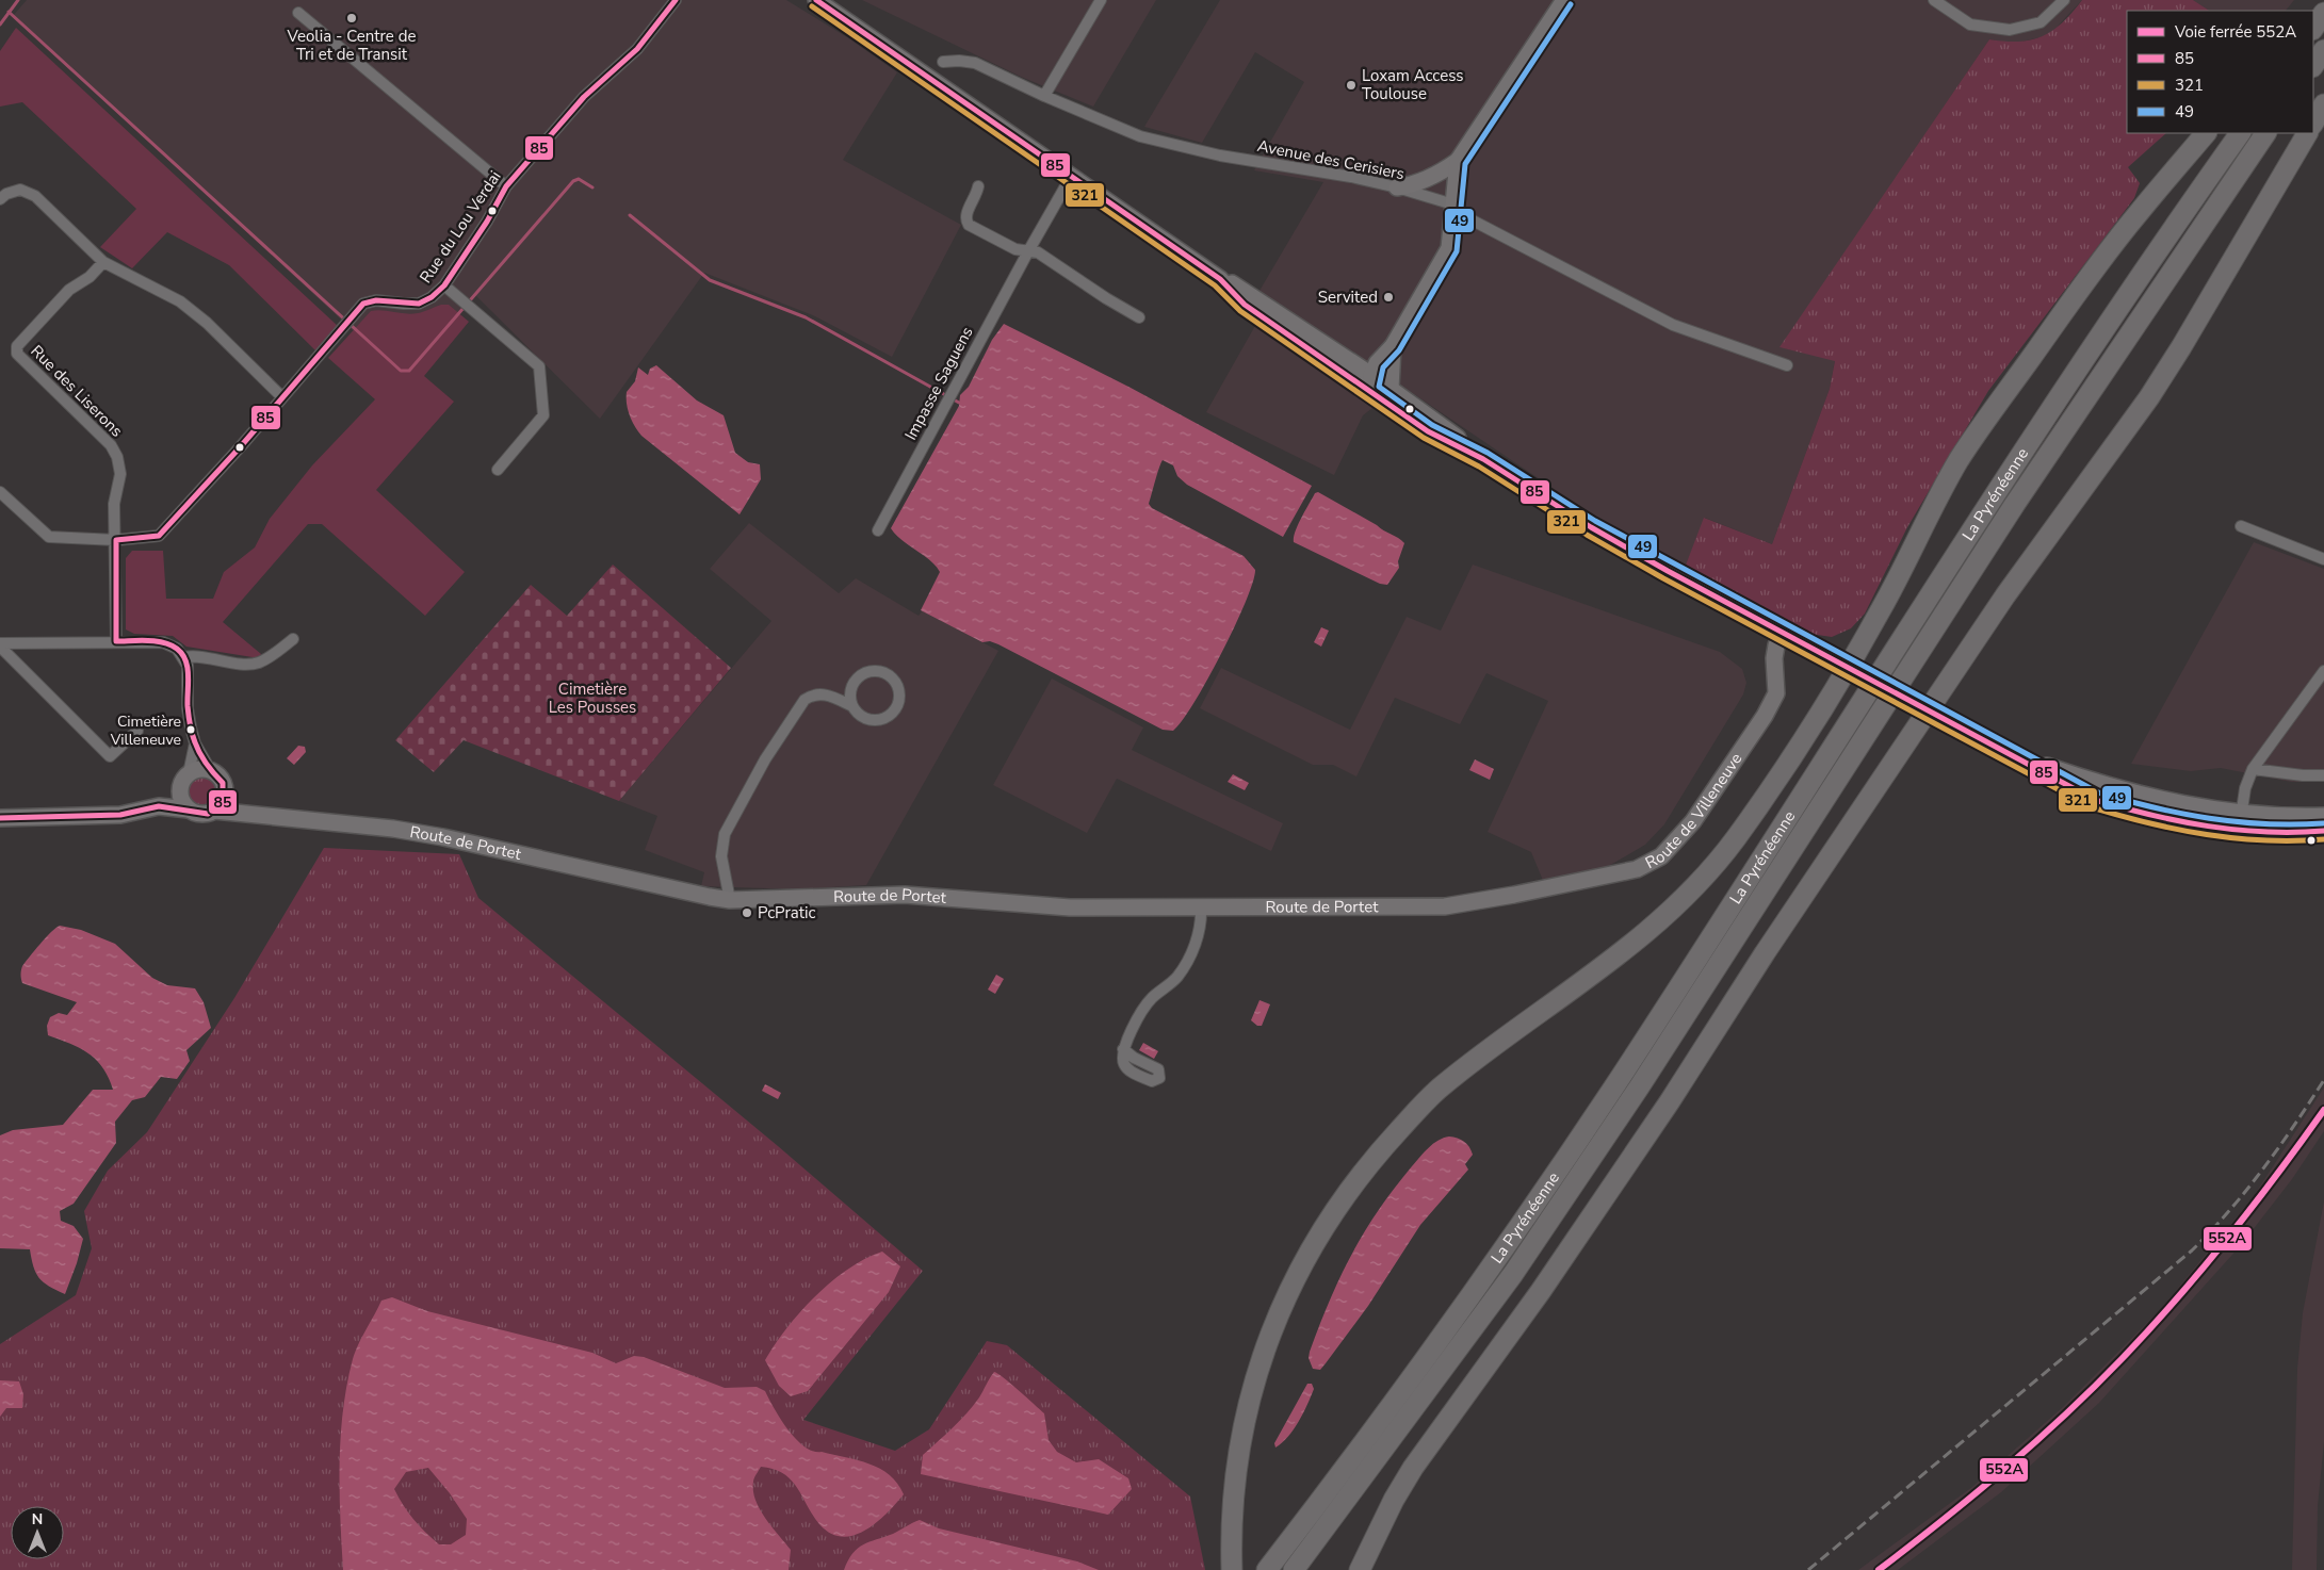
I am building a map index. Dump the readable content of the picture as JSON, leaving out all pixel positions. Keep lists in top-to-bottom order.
{
  "streets": {
    "highway": ["La Pyrénéenne"],
    "street": [
      "Avenue des Cerisiers",
      "Rue du Lou Verdai",
      "Impasse Saguens",
      "Rue des Liserons",
      "Route de Villeneuve",
      "Route de Portet"
    ]
  },
  "crossings": [
    ["Rue du Lou Verdai", "Rue des Liserons"],
    ["Route de Villeneuve", "Route de Portet"]
  ],
  "parks": ["Cimetière Les Pousses"],
  "places": [
    "Veolia - Centre de Tri et de Transit",
    "Loxam Access Toulouse",
    "Servited",
    "Cimetière Villeneuve",
    "PcPratic"
  ],
  "lines": [
    "transit line 85",
    "transit line 49",
    "transit line 321",
    "rail line 552A"
  ],
  "legend": [
    "Voie ferrée 552A",
    "85",
    "321",
    "49"
  ],
  "north": "top"
}
